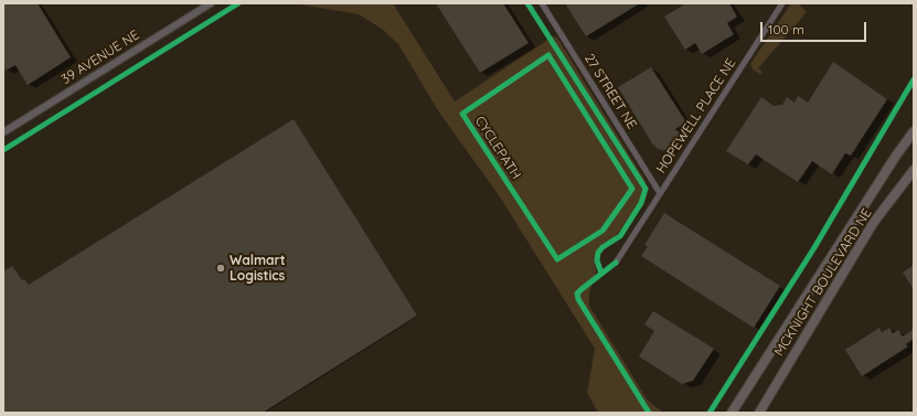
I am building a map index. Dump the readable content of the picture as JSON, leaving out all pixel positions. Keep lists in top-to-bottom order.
{
  "streets": {
    "main road": ["MCKNIGHT BOULEVARD NE"],
    "street": ["39 AVENUE NE", "27 STREET NE", "HOPEWELL PLACE NE"],
    "cycle path": ["CYCLEPATH"]
  },
  "crossings": [
    ["27 STREET NE", "HOPEWELL PLACE NE"]
  ],
  "places": ["Walmart Logistics"],
  "scale_bar": "100 m"
}
